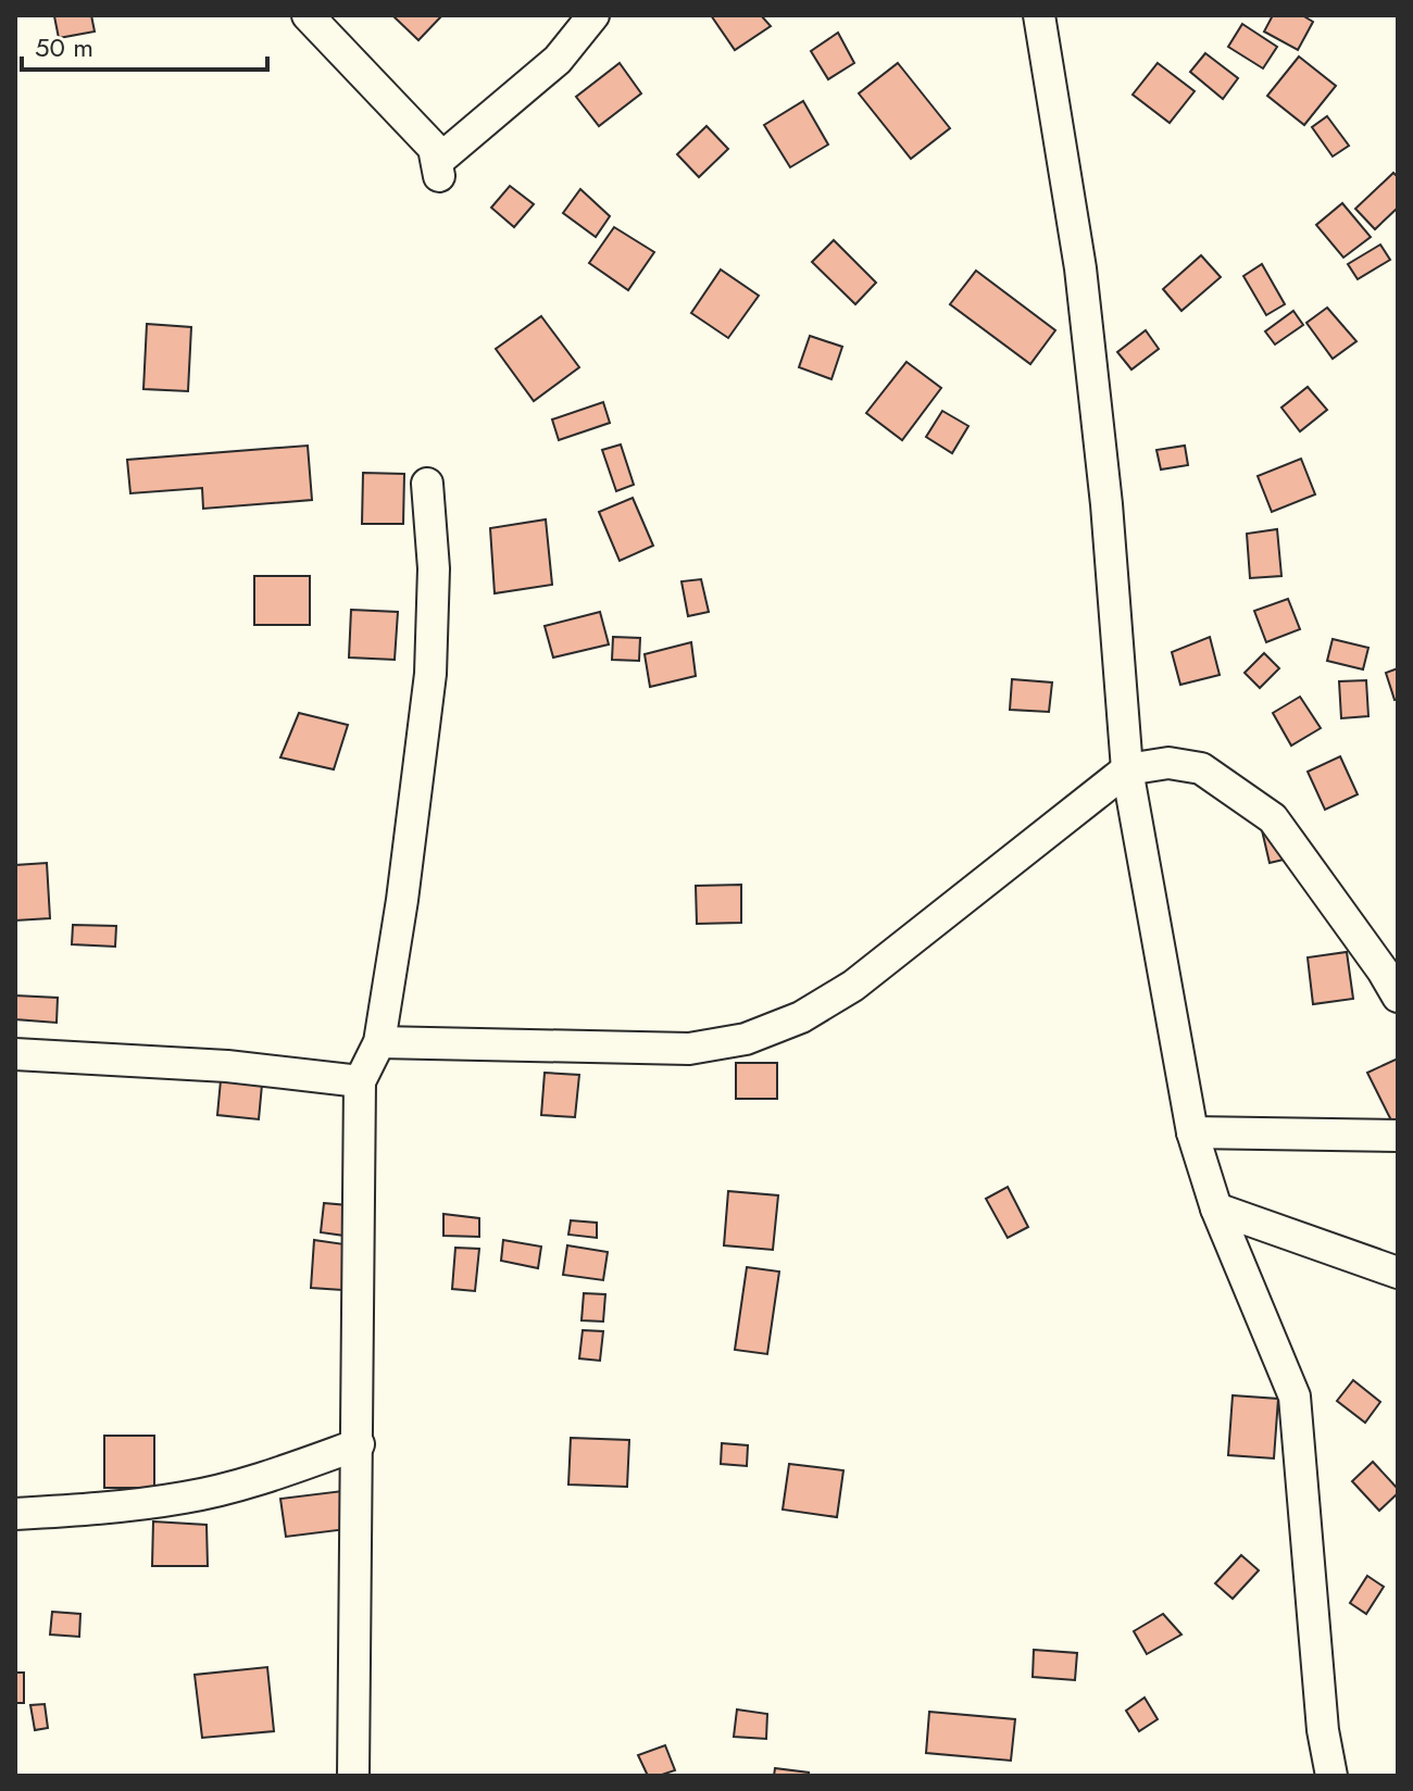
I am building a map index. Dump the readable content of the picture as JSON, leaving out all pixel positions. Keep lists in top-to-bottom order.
{
  "scale_bar": "50 m"
}
